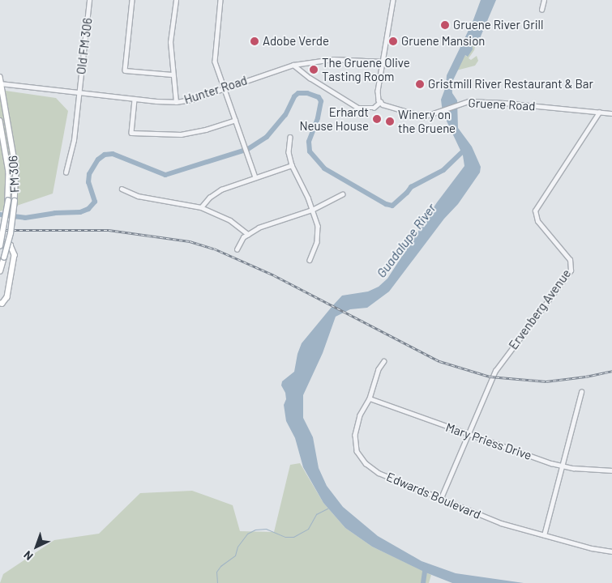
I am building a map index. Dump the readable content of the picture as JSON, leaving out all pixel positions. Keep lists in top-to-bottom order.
{
  "streets": {
    "main road": ["FM 306"],
    "street": [
      "Old FM 306",
      "Hunter Road",
      "Gruene Road",
      "Ervenberg Avenue",
      "Mary Priess Drive",
      "Edwards Boulevard"
    ]
  },
  "crossings": [
    ["Old FM 306", "Hunter Road"],
    ["Hunter Road", "FM 306"],
    ["Gruene Road", "Ervenberg Avenue"],
    ["Ervenberg Avenue", "Mary Priess Drive"],
    ["Ervenberg Avenue", "Edwards Boulevard"],
    ["Mary Priess Drive", "Edwards Boulevard"]
  ],
  "water": ["Guadalupe River"],
  "places": [
    "Gruene River Grill",
    "Adobe Verde",
    "Gruene Mansion",
    "The Gruene Olive Tasting Room",
    "Gristmill River Restaurant & Bar",
    "Erhardt Neuse House",
    "Winery on the Gruene"
  ],
  "north": "bottom left"
}
